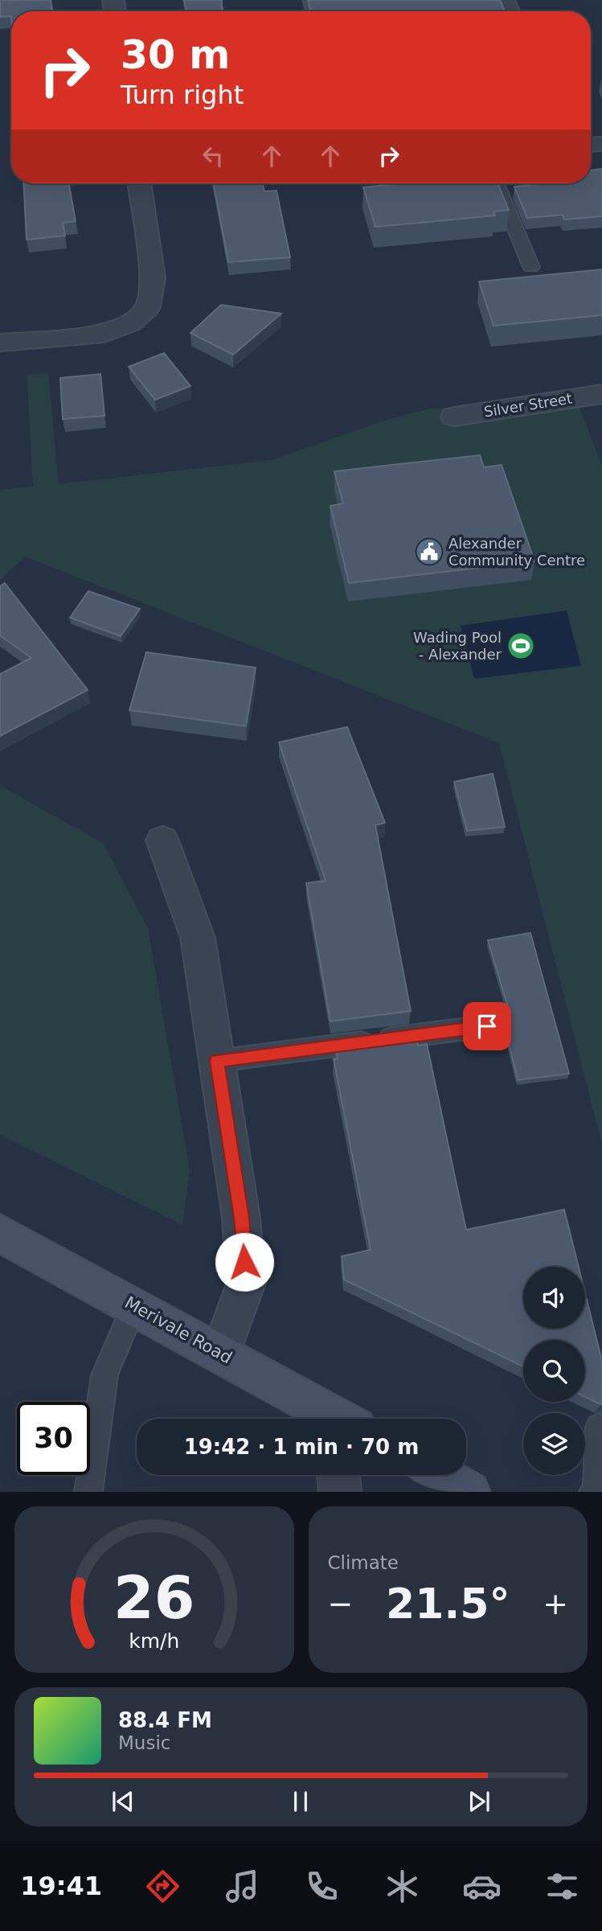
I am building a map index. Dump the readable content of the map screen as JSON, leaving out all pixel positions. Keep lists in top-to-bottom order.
{
  "streets": {
    "main road": ["Merivale Road"],
    "street": ["Silver Street"]
  },
  "places": {
    "public building": ["Alexander Community Centre"],
    "sports": ["Wading Pool - Alexander"]
  },
  "page": {
    "turn": ["30 m", "Turn right"],
    "limit": "30",
    "trip": "19:42 · 1 min · 70 m",
    "tile": "Climate",
    "heat": ["−", "21.5°", "+"],
    "song": ["88.4 FM", "Music"],
    "tabs": "19:41",
    "gauge": ["26", "km/h"]
  }
}
